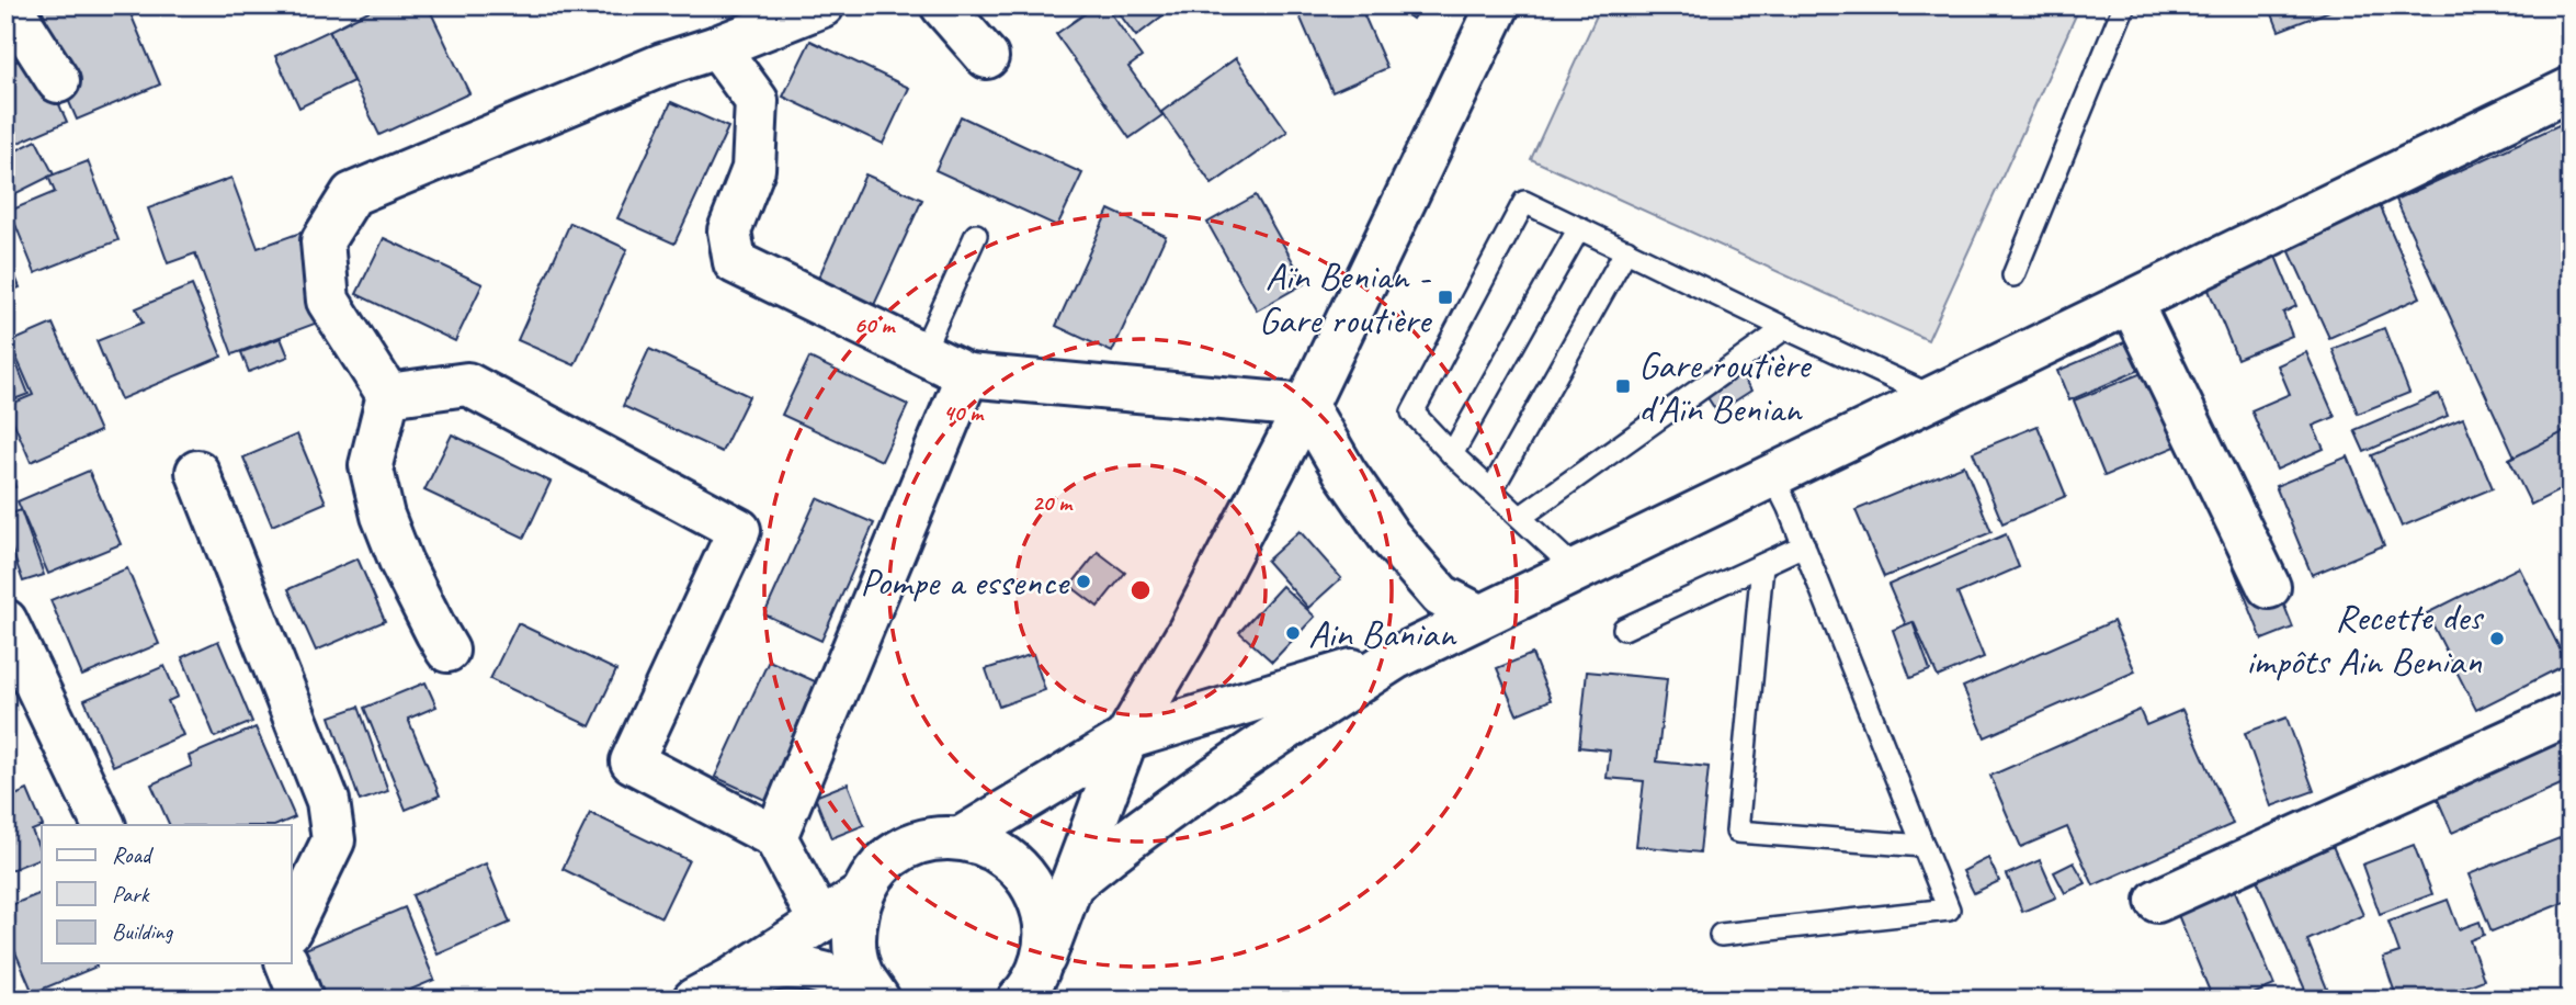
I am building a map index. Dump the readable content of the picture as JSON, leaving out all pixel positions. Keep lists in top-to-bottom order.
{
  "places": {
    "transit": ["Aïn Benian - Gare routière", "Gare routière d'Aïn Benian"],
    "other": ["Pompe a essence", "Ain Banian", "Recette des impôts Ain Benian"]
  },
  "legend": ["Road", "Park", "Building"],
  "rings": ["60 m", "40 m", "20 m"]
}
